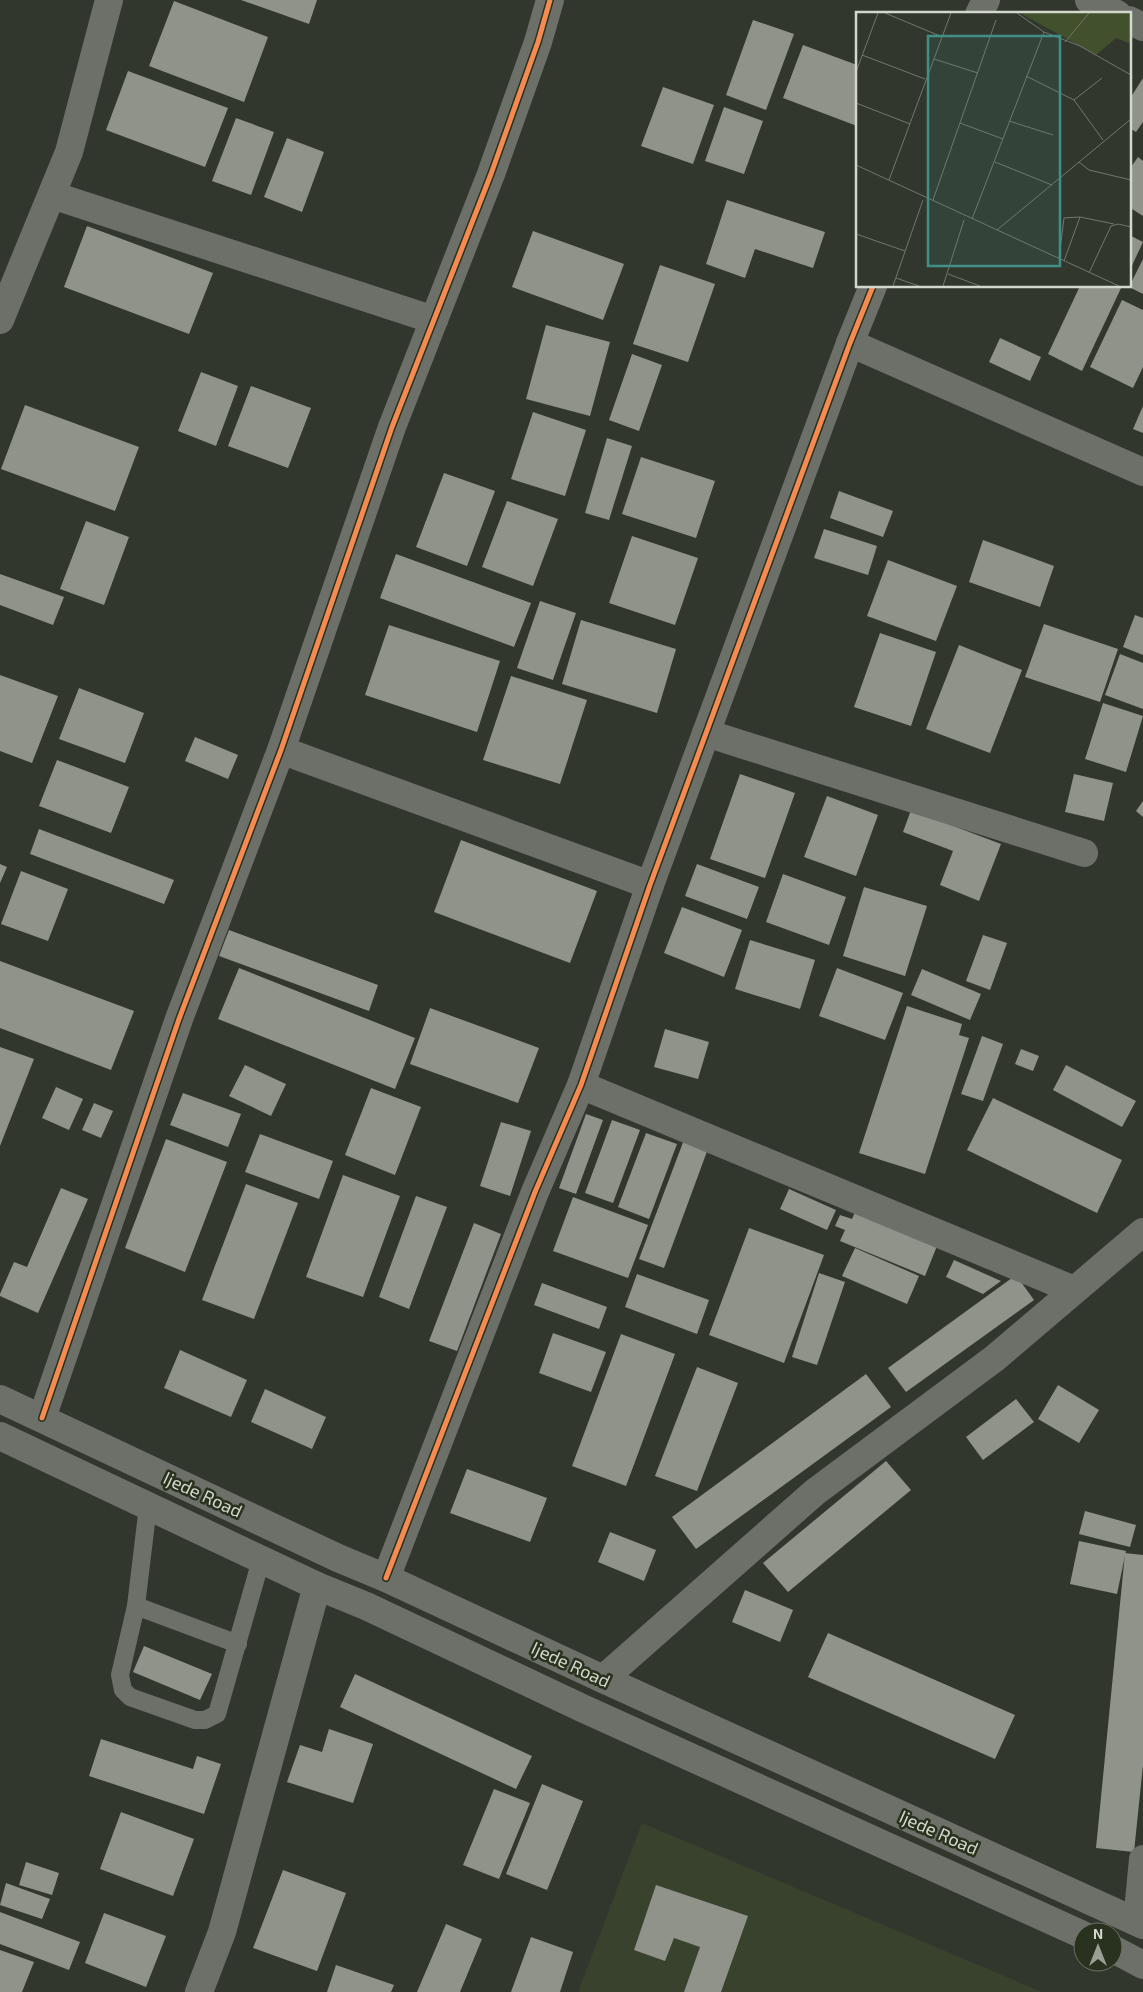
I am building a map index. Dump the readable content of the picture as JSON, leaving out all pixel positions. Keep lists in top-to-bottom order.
{
  "streets": {
    "street": ["Ijede Road"]
  },
  "north": "top"
}
